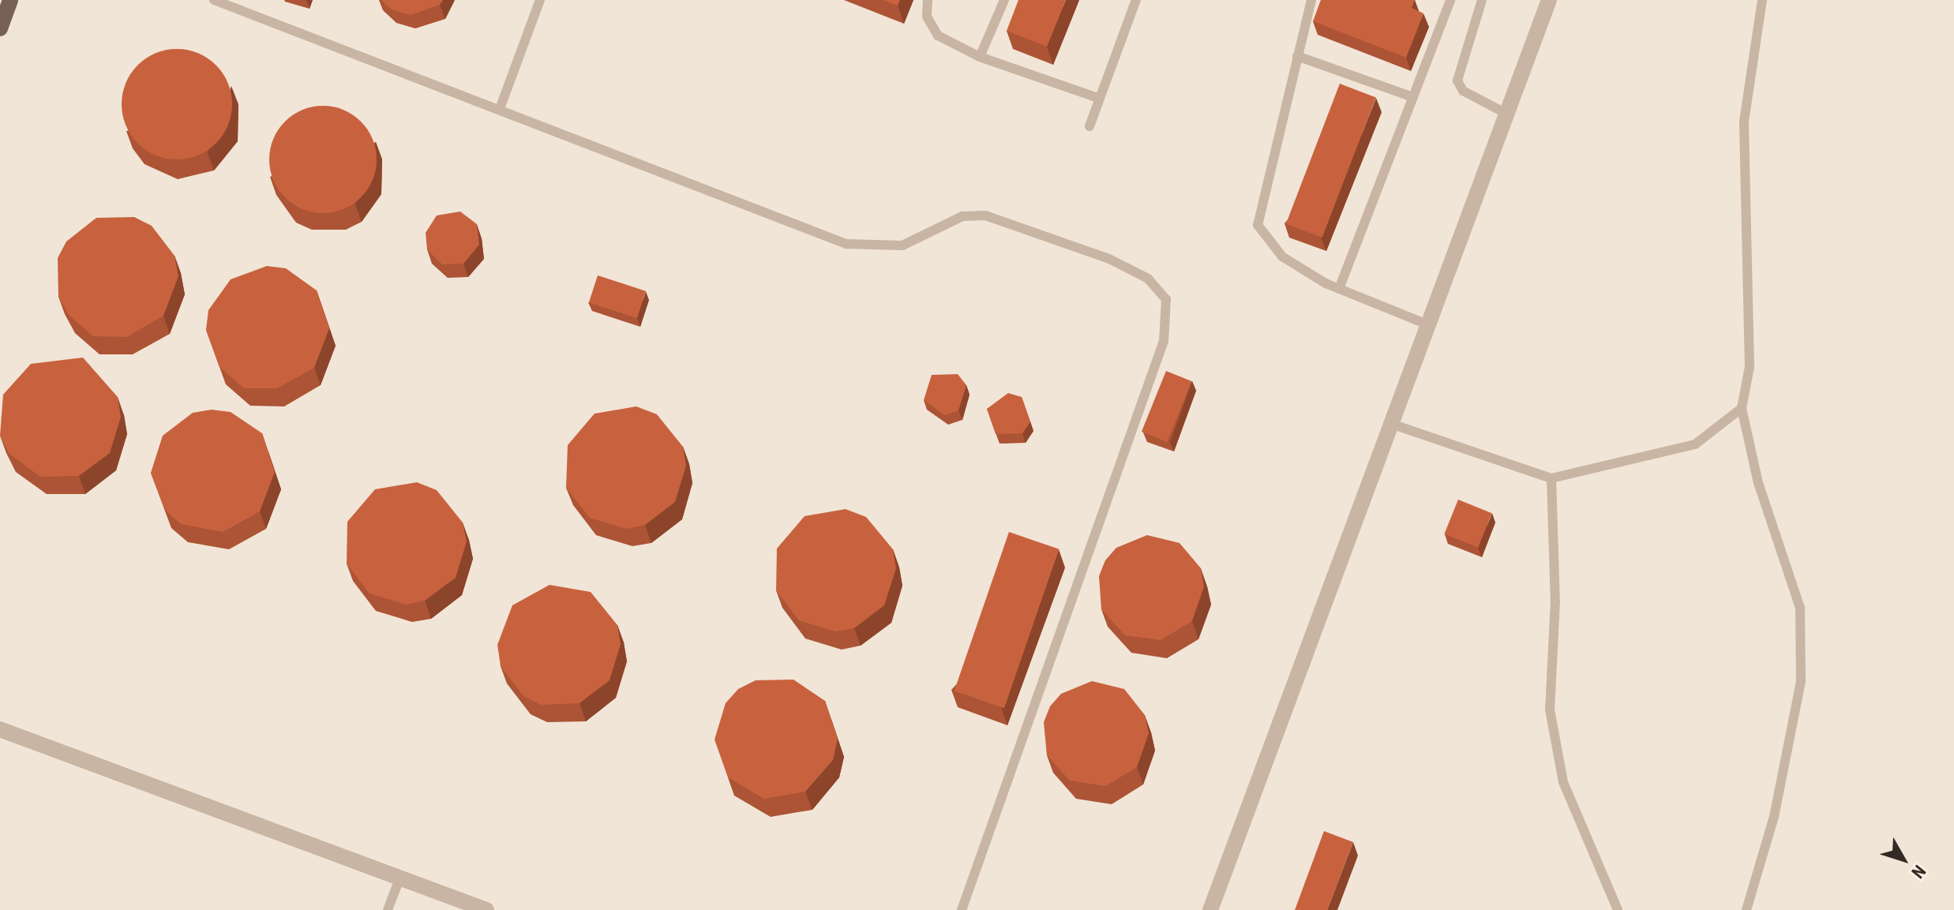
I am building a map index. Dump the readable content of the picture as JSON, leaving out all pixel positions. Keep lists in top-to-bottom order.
{
  "north": "bottom right"
}
